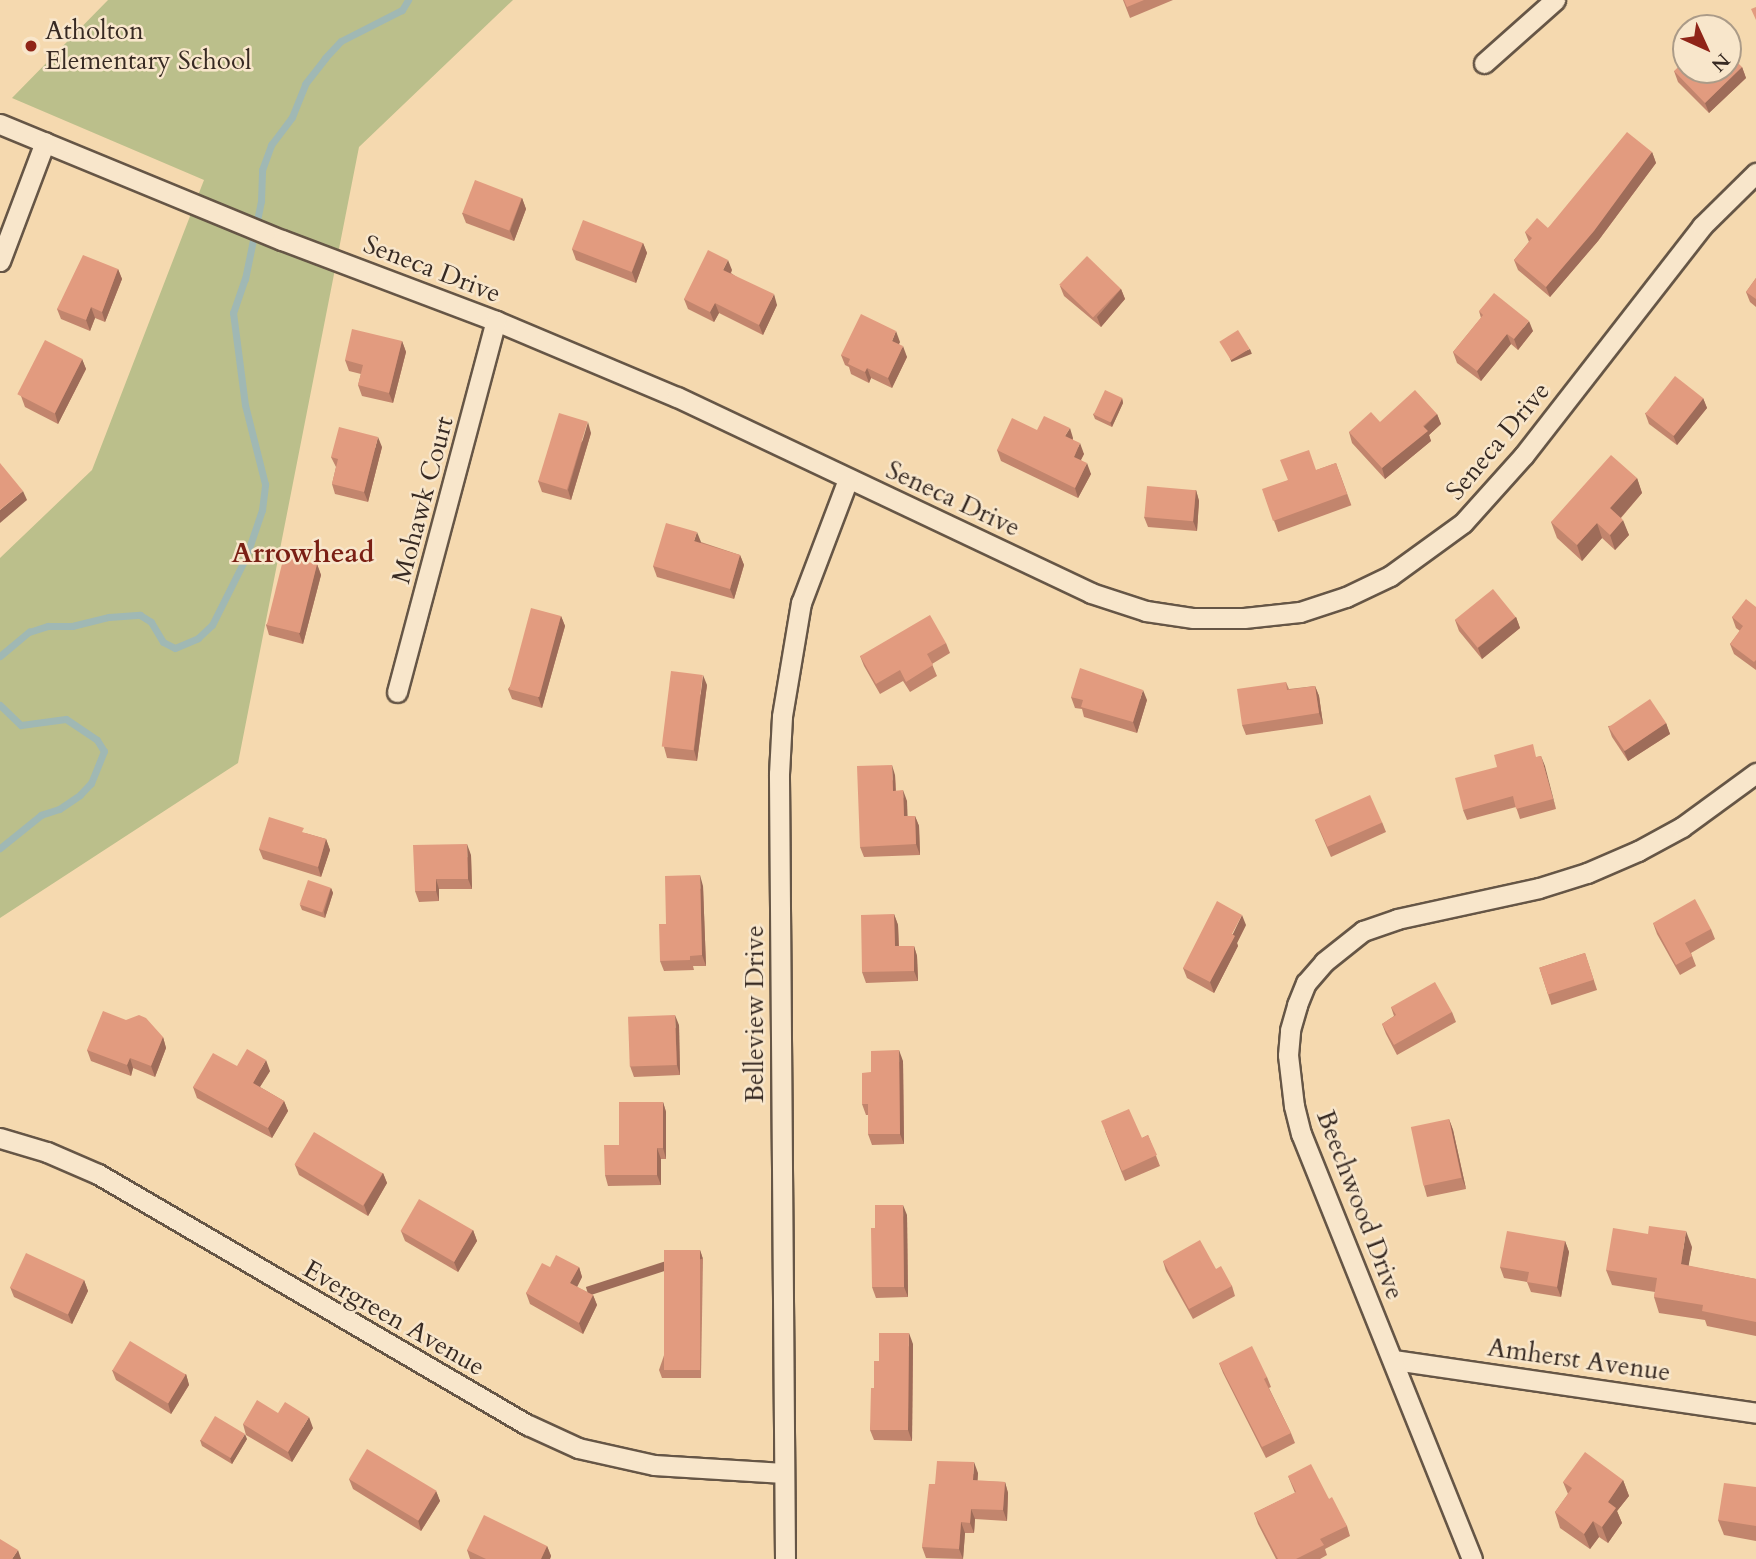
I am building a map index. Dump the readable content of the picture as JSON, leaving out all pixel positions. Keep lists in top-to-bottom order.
{
  "streets": {
    "street": [
      "Seneca Drive",
      "Mohawk Court",
      "Belleview Drive",
      "Beechwood Drive",
      "Evergreen Avenue",
      "Amherst Avenue"
    ]
  },
  "crossings": [
    ["Seneca Drive", "Mohawk Court"],
    ["Seneca Drive", "Belleview Drive"],
    ["Belleview Drive", "Evergreen Avenue"],
    ["Beechwood Drive", "Amherst Avenue"]
  ],
  "districts": ["Arrowhead"],
  "places": ["Atholton Elementary School"],
  "north": "bottom right"
}
